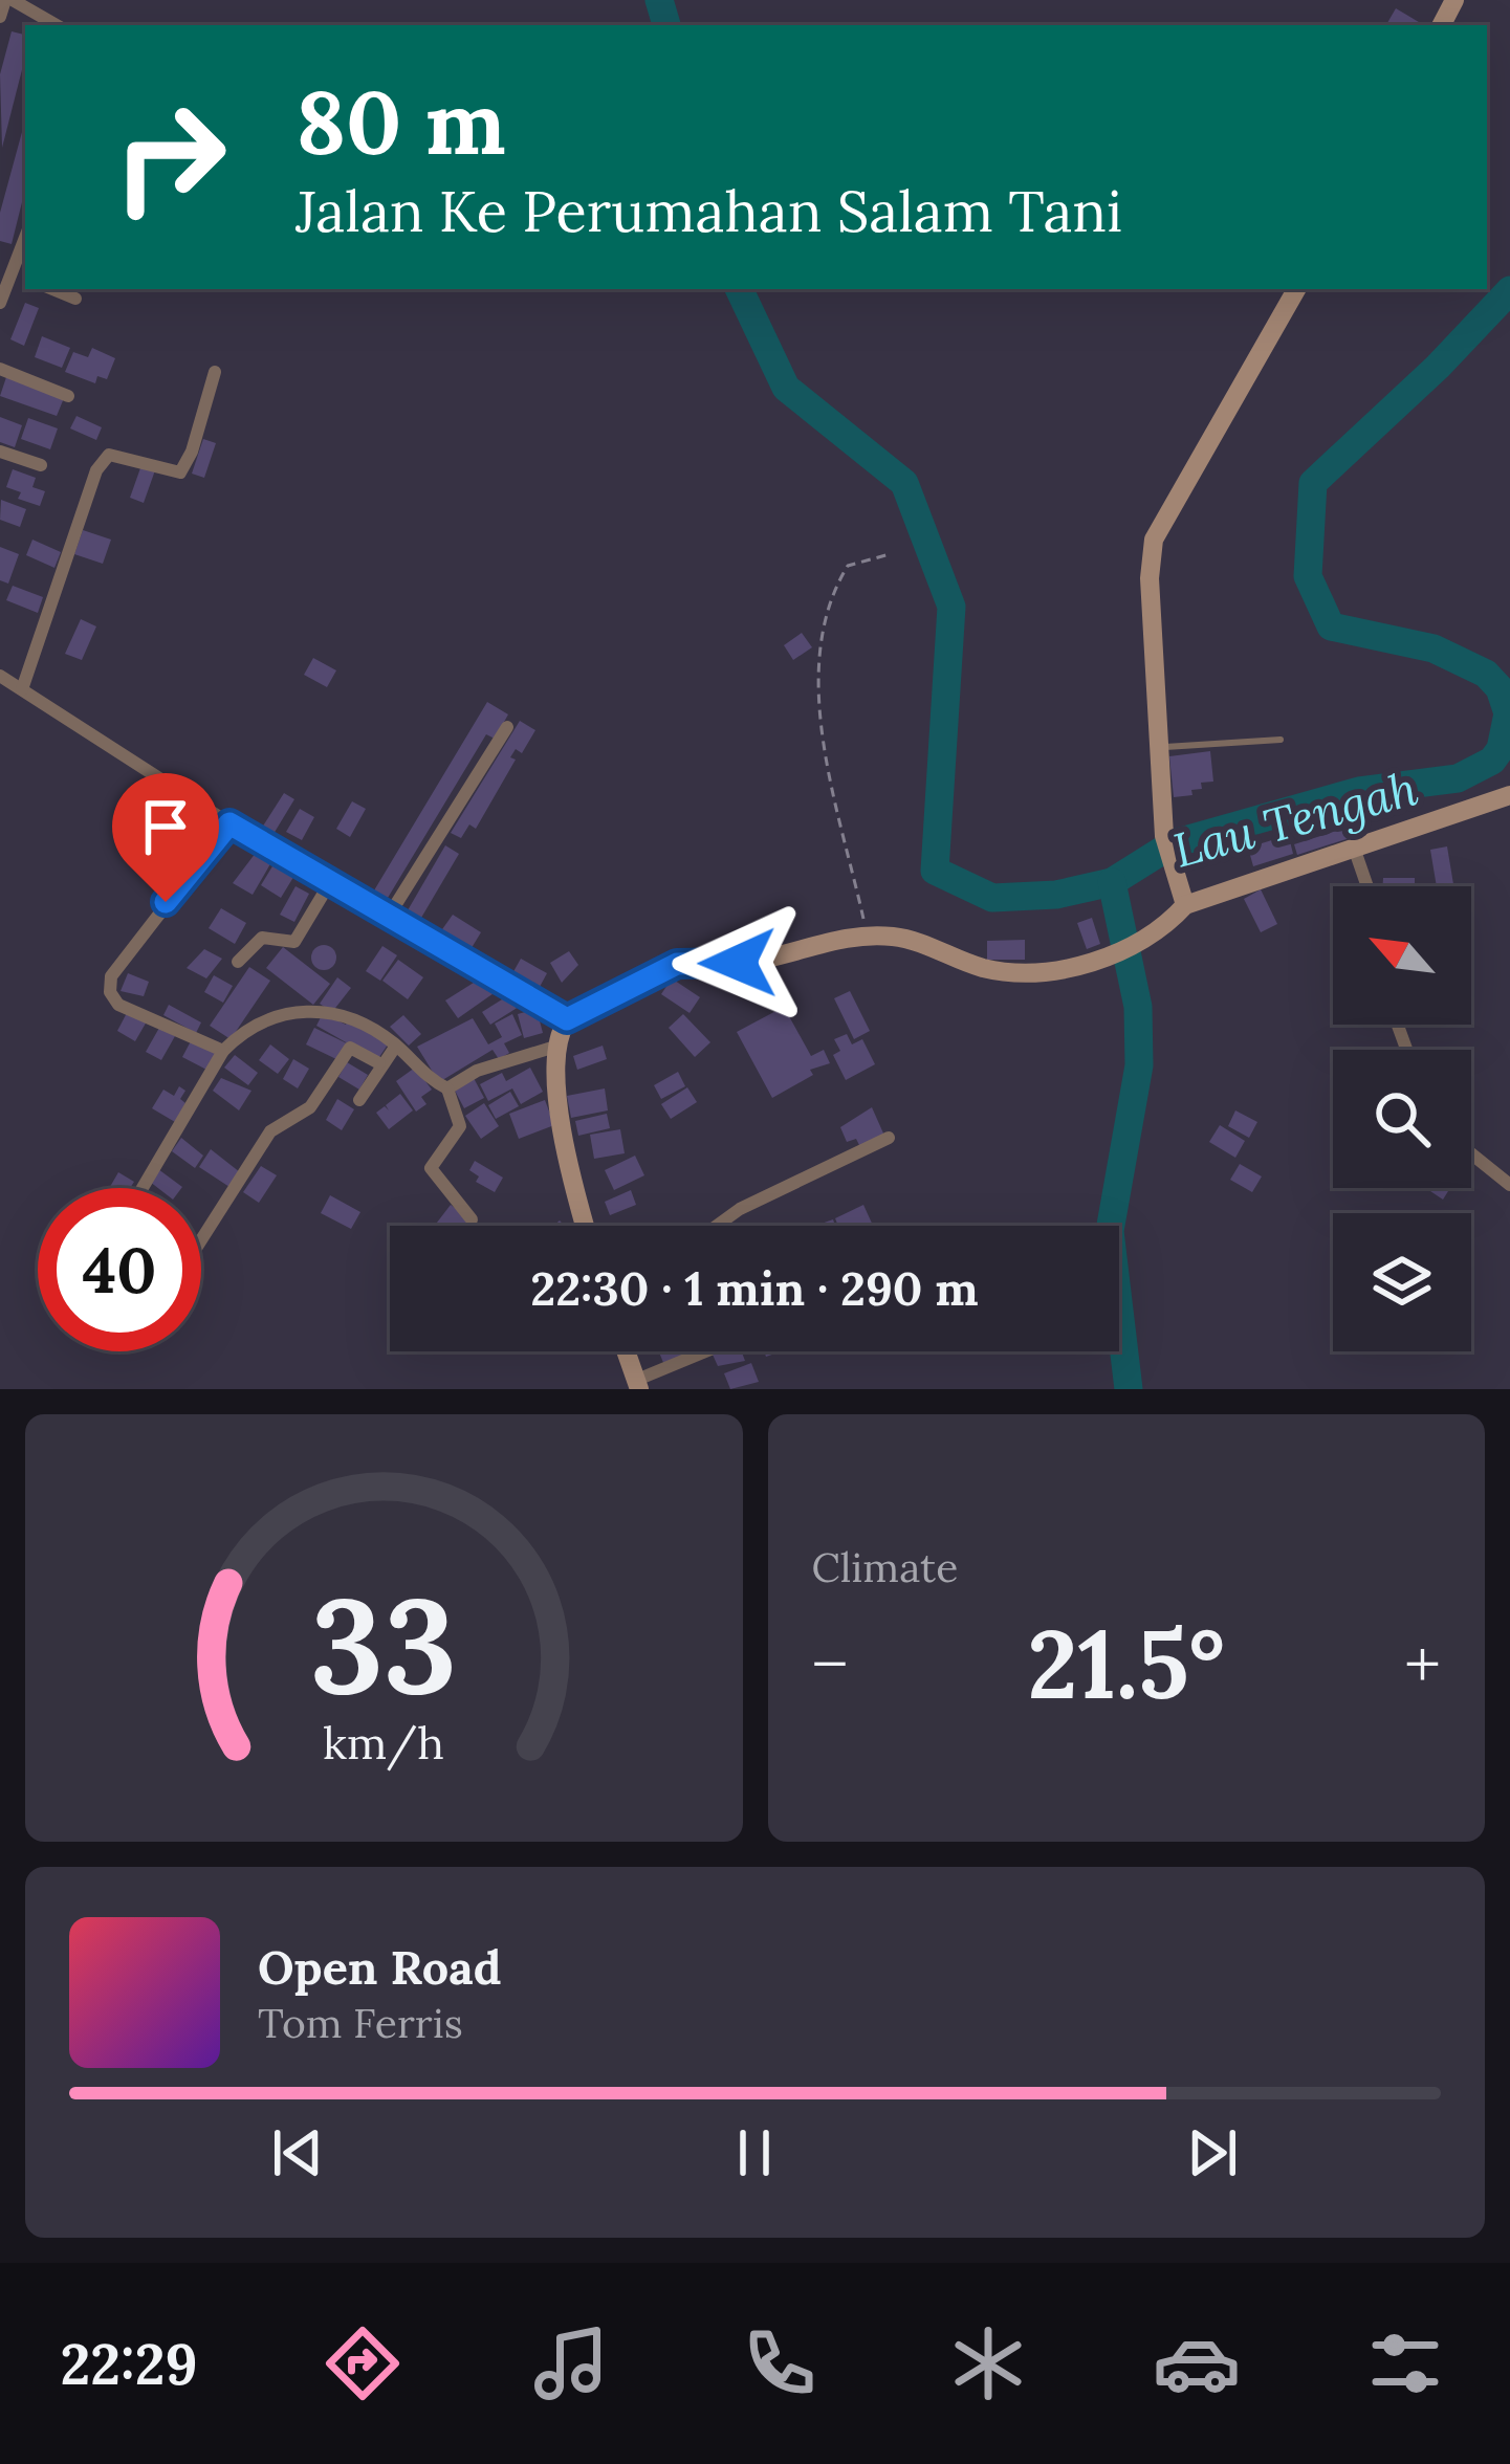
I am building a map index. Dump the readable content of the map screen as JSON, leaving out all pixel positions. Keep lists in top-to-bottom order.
{
  "water": ["Lau Tengah"],
  "north": "top left",
  "page": {
    "turn": ["80 m", "Jalan Ke Perumahan Salam Tani"],
    "limit": "40",
    "trip": "22:30 · 1 min · 290 m",
    "tile": "Climate",
    "heat": ["−", "21.5°", "+"],
    "song": ["Open Road", "Tom Ferris"],
    "tabs": "22:29",
    "gauge": ["33", "km/h"]
  }
}
